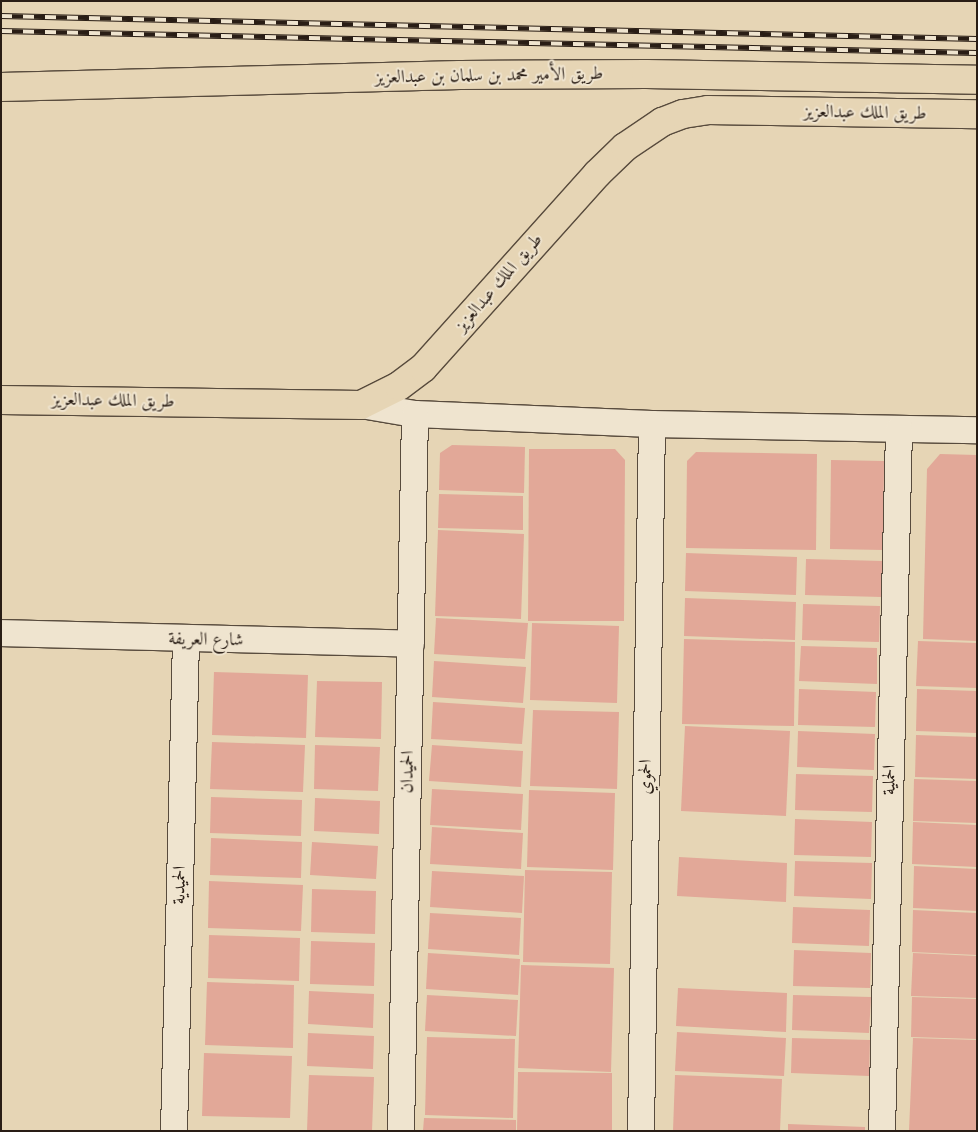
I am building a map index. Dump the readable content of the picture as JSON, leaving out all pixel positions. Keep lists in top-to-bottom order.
{
  "streets": {
    "main road": ["طريق الأمير محمد بن سلمان بن عبدالعزيز", "طريق الملك عبدالعزيز"],
    "street": [
      "شارع العريفة",
      "الحميدان",
      "الحموي",
      "الحملية",
      "الحميدية"
    ]
  },
  "crossings": [
    ["شارع العريفة", "الحميدان"],
    ["شارع العريفة", "الحميدية"]
  ]
}
